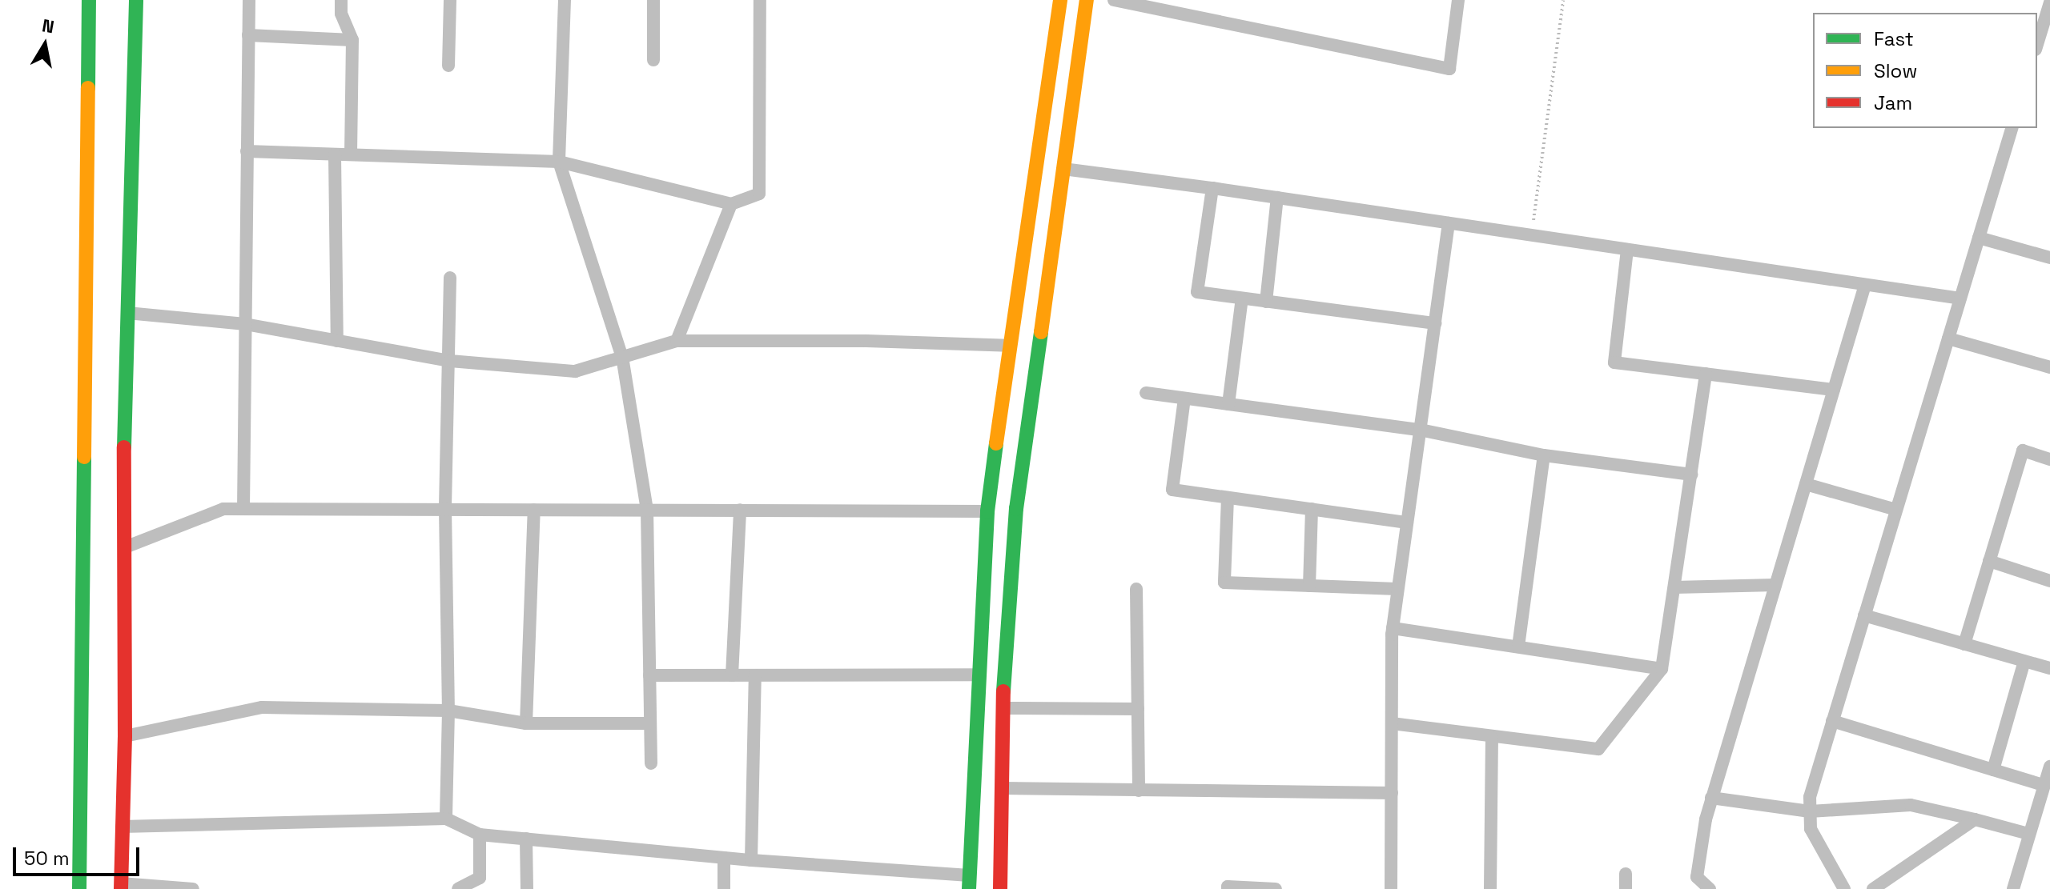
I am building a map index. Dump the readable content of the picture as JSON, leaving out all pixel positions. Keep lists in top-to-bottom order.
{
  "legend": ["Fast", "Slow", "Jam"],
  "scale_bar": "50 m",
  "north": "top"
}
